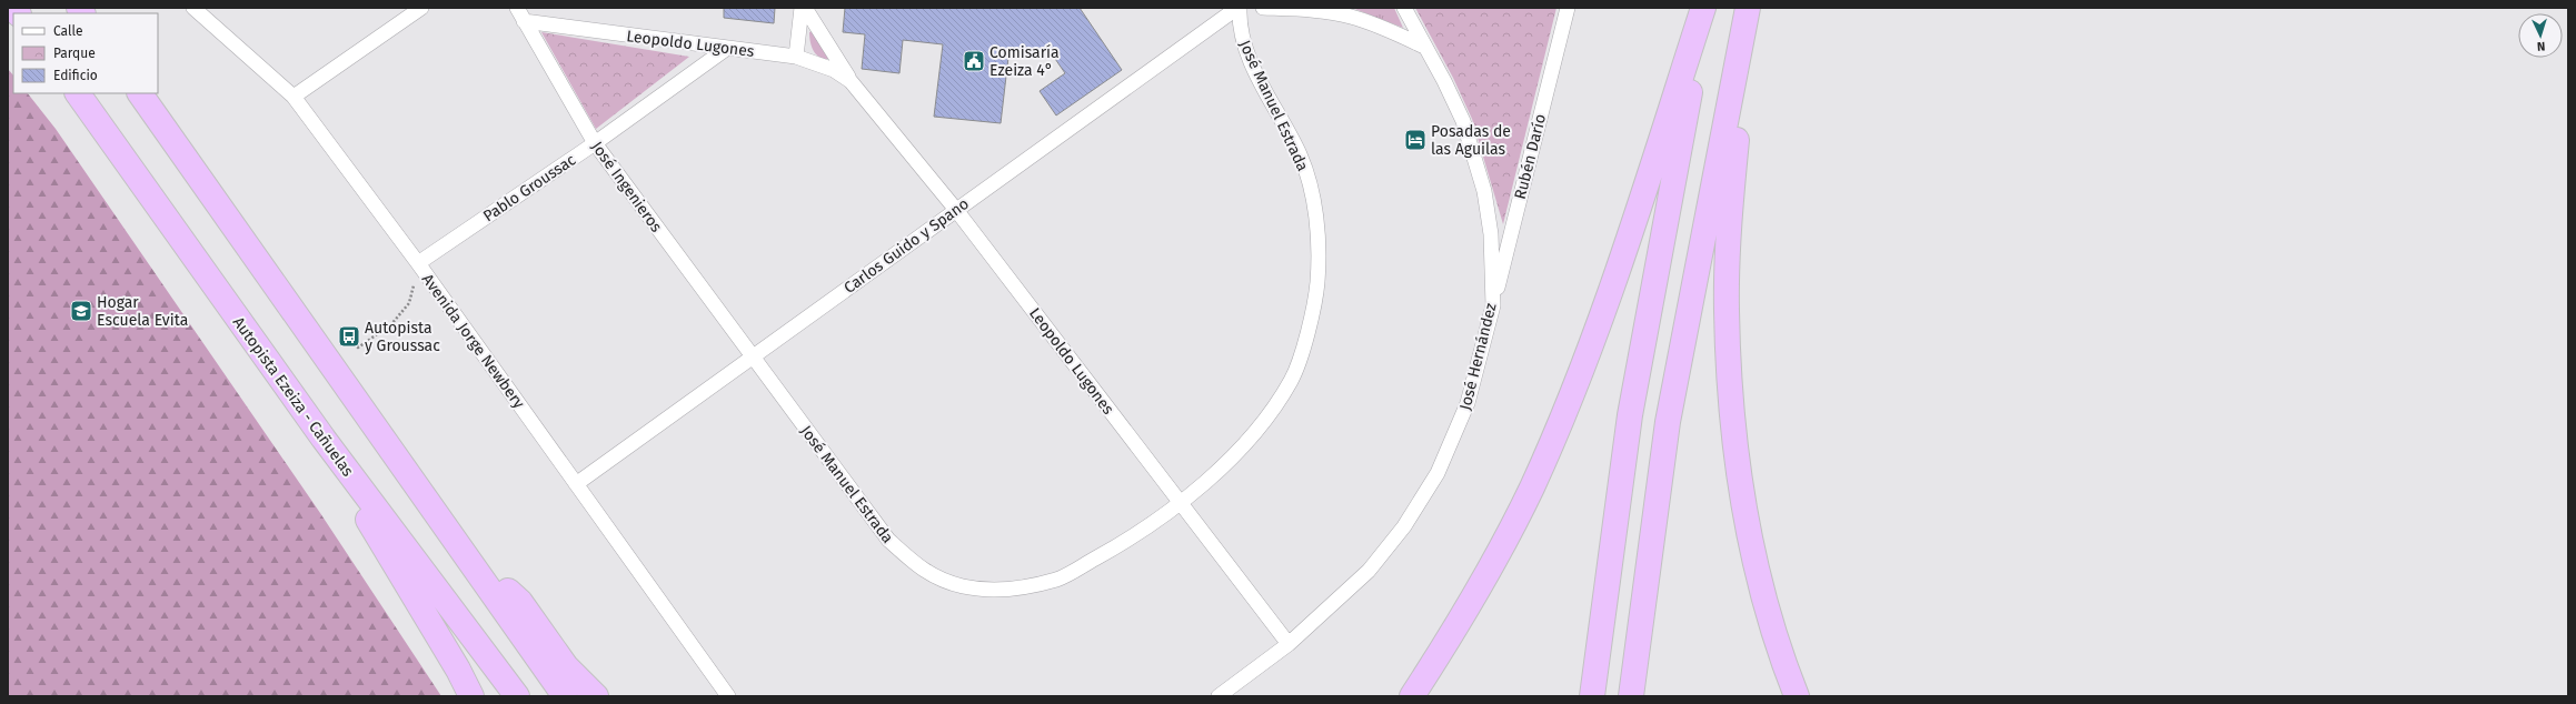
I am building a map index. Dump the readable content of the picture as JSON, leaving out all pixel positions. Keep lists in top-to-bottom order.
{
  "streets": {
    "highway": ["Autopista Ezeiza - Cañuelas"],
    "street": [
      "Leopoldo Lugones",
      "José Manuel Estrada",
      "Rubén Darío",
      "José Ingenieros",
      "Pablo Groussac",
      "Carlos Guido y Spano",
      "Avenida Jorge Newbery",
      "José Hernández"
    ]
  },
  "crossings": [
    ["Leopoldo Lugones", "José Manuel Estrada"],
    ["Leopoldo Lugones", "José Ingenieros"],
    ["Leopoldo Lugones", "Pablo Groussac"],
    ["Leopoldo Lugones", "Carlos Guido y Spano"],
    ["Leopoldo Lugones", "José Hernández"],
    ["José Manuel Estrada", "José Ingenieros"],
    ["José Manuel Estrada", "Carlos Guido y Spano"],
    ["Rubén Darío", "José Hernández"],
    ["José Ingenieros", "Pablo Groussac"],
    ["José Ingenieros", "Carlos Guido y Spano"],
    ["Pablo Groussac", "Avenida Jorge Newbery"],
    ["Carlos Guido y Spano", "Avenida Jorge Newbery"]
  ],
  "places": {
    "public building": ["Comisaría Ezeiza 4°"],
    "hotel": ["Posadas de las Aguilas"],
    "school or university": ["Hogar Escuela Evita"],
    "bus stop": ["Autopista y Groussac"]
  },
  "legend": ["Calle", "Parque", "Edificio"],
  "north": "bottom"
}
